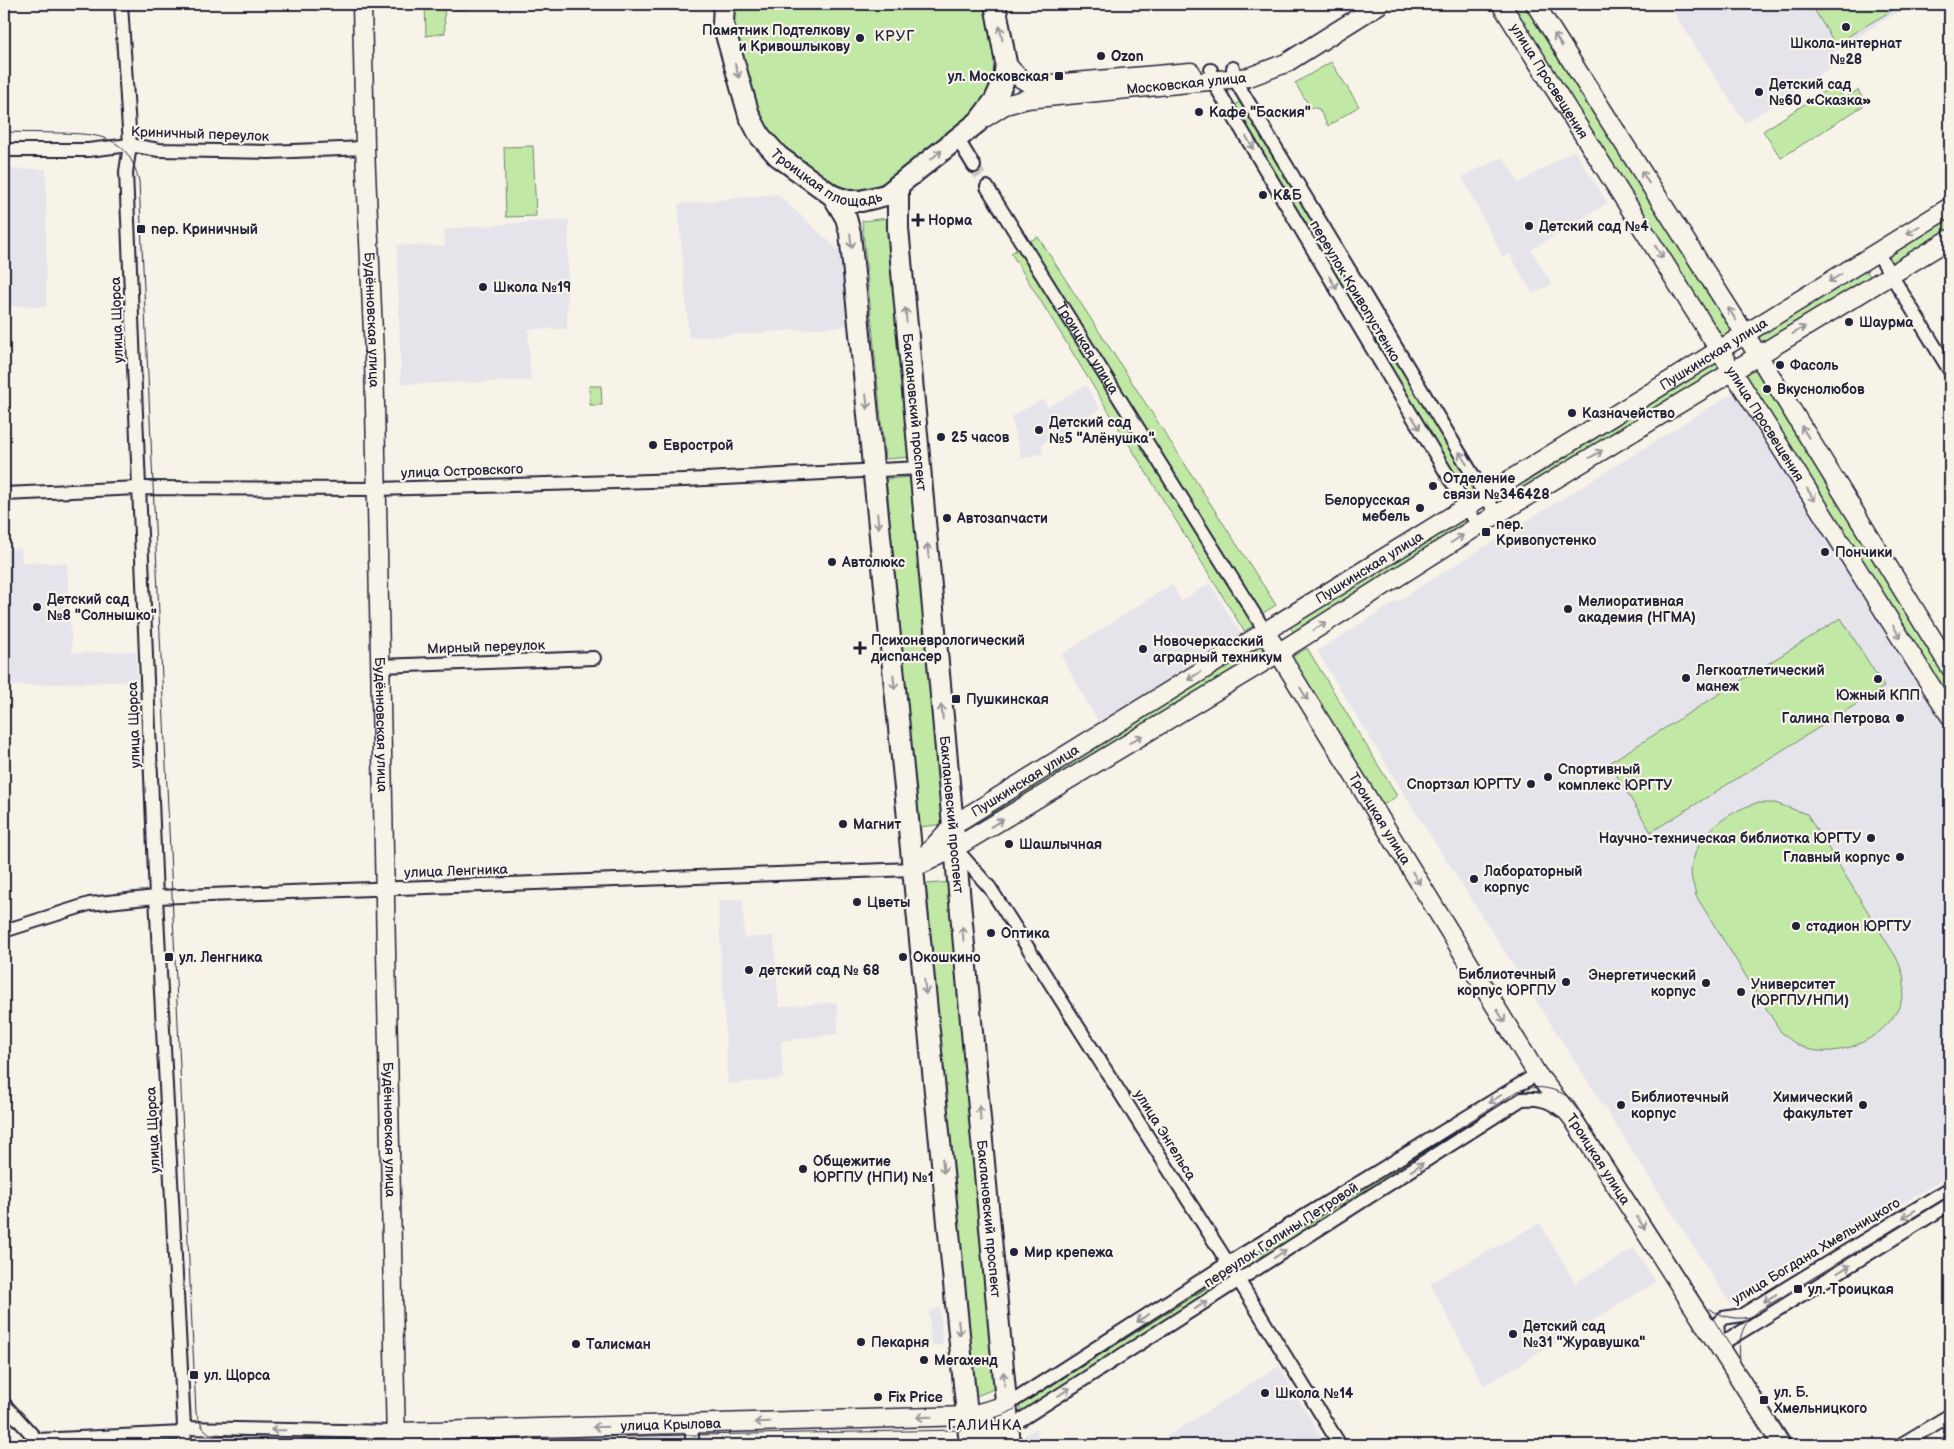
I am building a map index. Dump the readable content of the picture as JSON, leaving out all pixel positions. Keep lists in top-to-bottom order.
{
  "streets": {
    "main road": ["Троицкая площадь", "Баклановский проспект"],
    "street": [
      "улица Просвещения",
      "Московская улица",
      "Криничный переулок",
      "переулок Кривопустенко",
      "улица Щорса",
      "Будённовская улица",
      "Троицкая улица",
      "Пушкинская улица",
      "улица Островского",
      "Мирный переулок",
      "улица Ленгника",
      "улица Энгельса",
      "переулок Галины Петровой",
      "улица Богдана Хмельницкого",
      "улица Крылова"
    ]
  },
  "crossings": [
    ["улица Просвещения", "Пушкинская улица"],
    ["Московская улица", "Троицкая площадь"],
    ["Московская улица", "переулок Кривопустенко"],
    ["Криничный переулок", "улица Щорса"],
    ["Криничный переулок", "Будённовская улица"],
    ["Троицкая площадь", "Баклановский проспект"],
    ["переулок Кривопустенко", "Пушкинская улица"],
    ["улица Щорса", "улица Островского"],
    ["улица Щорса", "улица Ленгника"],
    ["улица Щорса", "улица Крылова"],
    ["Будённовская улица", "улица Островского"],
    ["Будённовская улица", "Мирный переулок"],
    ["Будённовская улица", "улица Ленгника"],
    ["Будённовская улица", "улица Крылова"],
    ["Троицкая улица", "Пушкинская улица"],
    ["Троицкая улица", "переулок Галины Петровой"],
    ["Троицкая улица", "улица Богдана Хмельницкого"],
    ["Пушкинская улица", "Баклановский проспект"],
    ["Пушкинская улица", "улица Ленгника"],
    ["Пушкинская улица", "улица Энгельса"],
    ["Баклановский проспект", "улица Островского"],
    ["Баклановский проспект", "улица Энгельса"],
    ["Баклановский проспект", "переулок Галины Петровой"],
    ["Баклановский проспект", "улица Крылова"],
    ["улица Энгельса", "переулок Галины Петровой"],
    ["переулок Галины Петровой", "улица Крылова"]
  ],
  "one_way": ["Троицкая улица", "улица Крылова"],
  "districts": ["КРУГ", "ГАЛИНКА"],
  "places": {
    "other": [
      "Школа-интернат №28",
      "Памятник Подтелкову и Кривошлыкову",
      "Ozon",
      "Детский сад №60 «Сказка»",
      "Кафе \"Баския\"",
      "К&Б",
      "Детский сад №4",
      "Школа №19",
      "Шаурма",
      "Фасоль",
      "Вкуснолюбов",
      "Казначейство",
      "Детский сад №5 \"Алёнушка\"",
      "25 часов",
      "Еврострой",
      "Отделение связи №346428",
      "Белорусская мебель",
      "Автозапчасти",
      "Пончики",
      "Автолюкс",
      "Детский сад №8 \"Солнышко\"",
      "Мелиоративная академия (НГМА)",
      "Новочеркасский аграрный техникум",
      "Легкоатлетический манеж",
      "Южный КПП",
      "Галина Петрова",
      "Спортивный комплекс ЮРГТУ",
      "Спортзал ЮРГТУ",
      "Магнит",
      "Научно-техническая библиотка ЮРГТУ",
      "Шашлычная",
      "Главный корпус",
      "Лабораторный корпус",
      "Цветы",
      "стадион ЮРГТУ",
      "Оптика",
      "Окошкино",
      "детский сад № 68",
      "Библиотечный корпус ЮРГПУ",
      "Энергетический корпус",
      "Университет (ЮРГПУ/НПИ)",
      "Библиотечный корпус",
      "Химический факультет",
      "Общежитие ЮРГПУ (НПИ) №1",
      "Мир крепежа",
      "Детский сад №31 \"Журавушка\"",
      "Пекарня",
      "Талисман",
      "Мегахенд",
      "Школа №14",
      "Fix Price"
    ],
    "transit": [
      "ул. Московская",
      "пер. Криничный",
      "пер. Кривопустенко",
      "Пушкинская",
      "ул. Ленгника",
      "ул. Троицкая",
      "ул. Щорса",
      "ул. Б. Хмельницкого"
    ],
    "health": ["Норма", "Психоневрологический диспансер"]
  }
}
